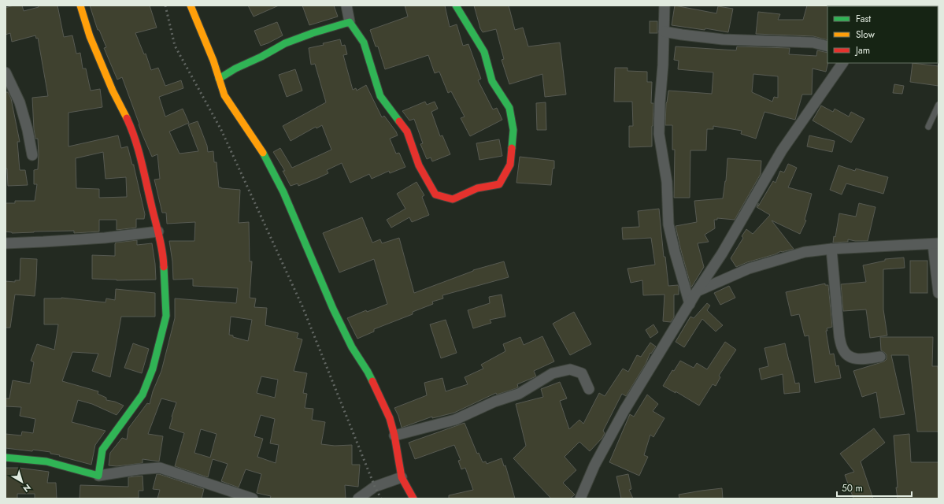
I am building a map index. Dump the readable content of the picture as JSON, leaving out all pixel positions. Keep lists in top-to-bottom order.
{
  "legend": ["Fast", "Slow", "Jam"],
  "scale_bar": "50 m",
  "north": "bottom right"
}
